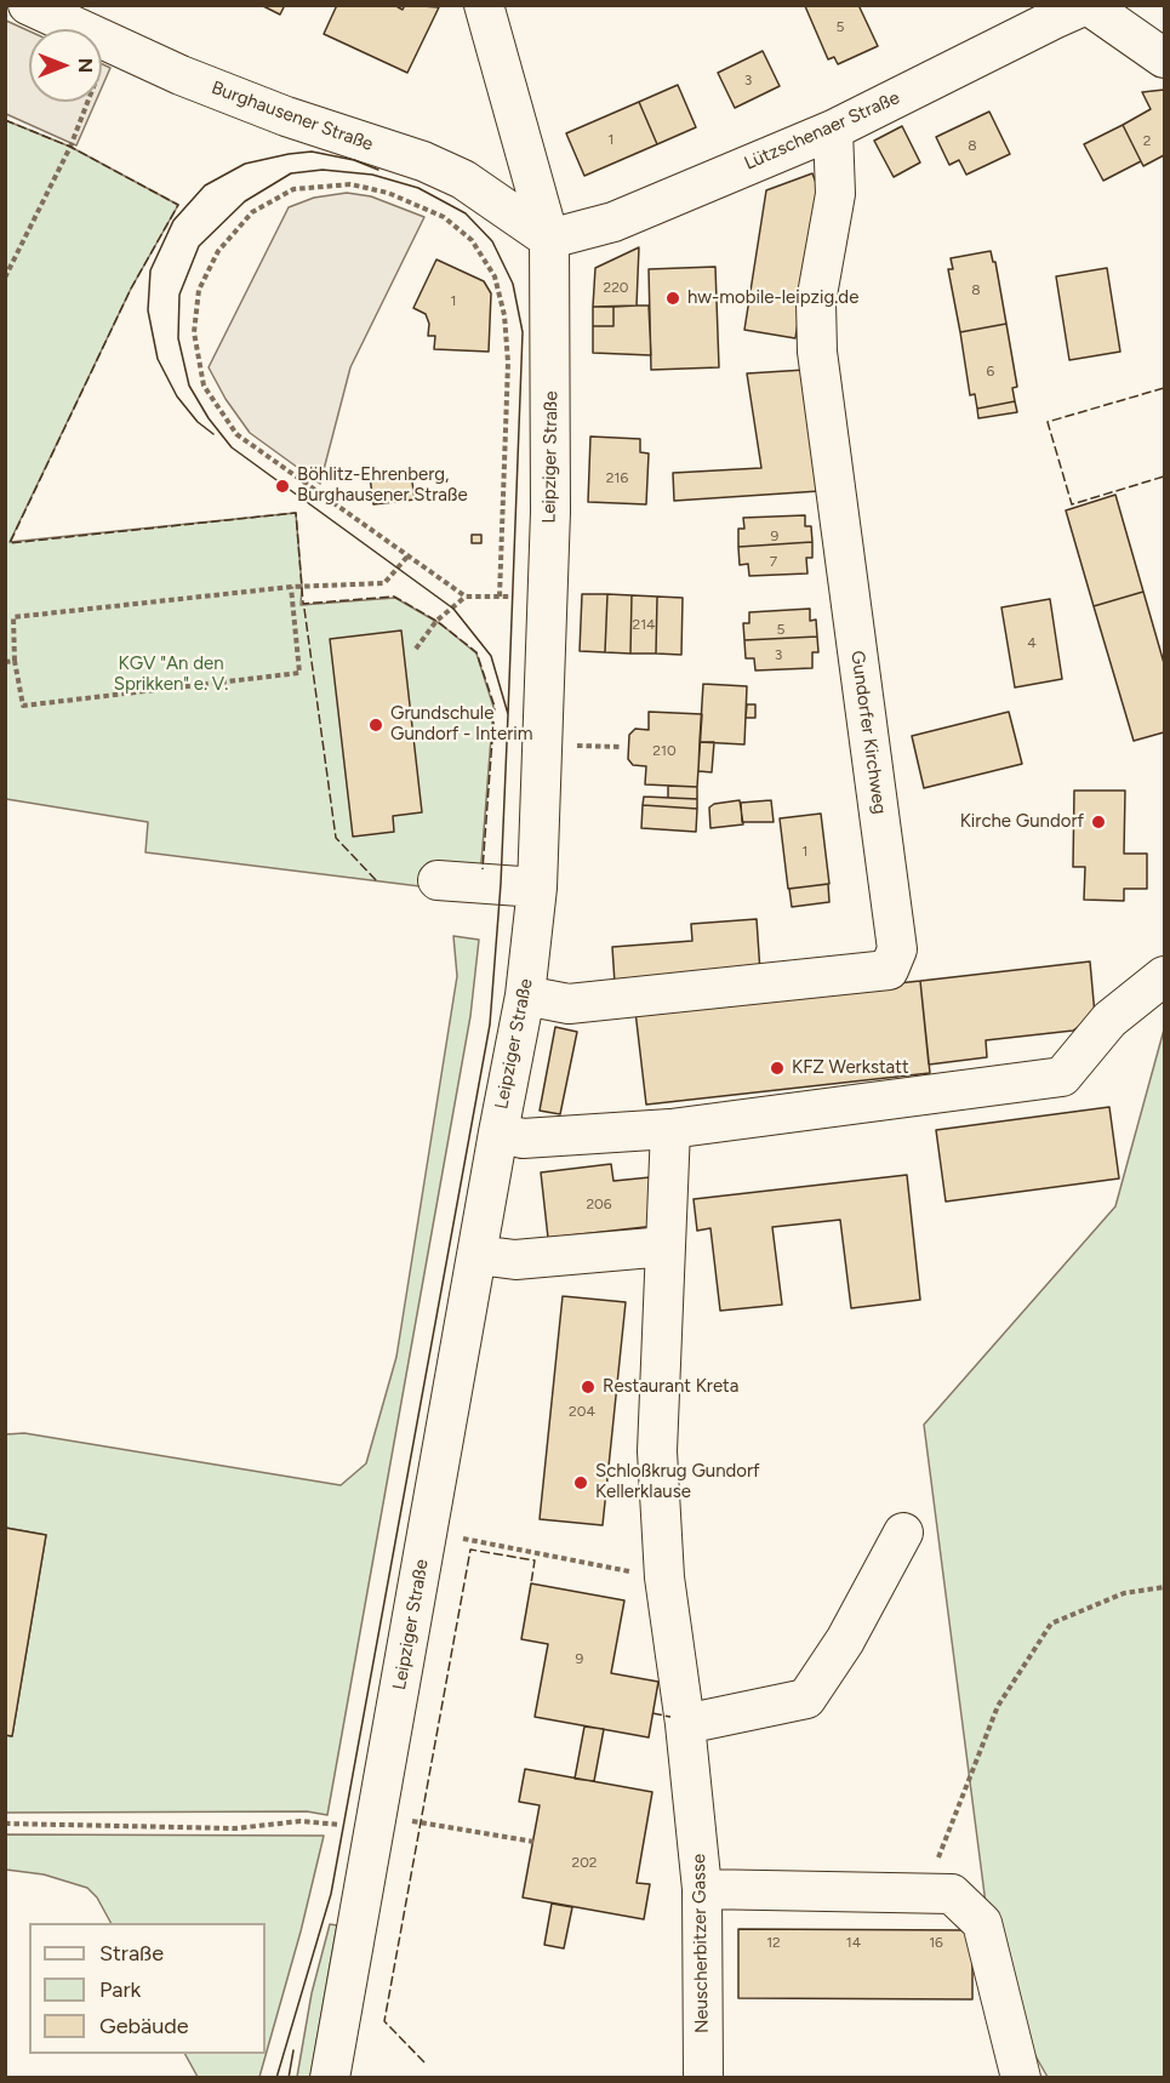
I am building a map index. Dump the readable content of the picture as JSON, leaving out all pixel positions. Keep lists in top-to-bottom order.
{
  "streets": {
    "street": [
      "Burghausener Straße",
      "Lützschenaer Straße",
      "Leipziger Straße",
      "Gundorfer Kirchweg",
      "Neuscherbitzer Gasse"
    ]
  },
  "crossings": [
    ["Burghausener Straße", "Lützschenaer Straße"],
    ["Burghausener Straße", "Leipziger Straße"],
    ["Lützschenaer Straße", "Leipziger Straße"],
    ["Lützschenaer Straße", "Gundorfer Kirchweg"],
    ["Leipziger Straße", "Gundorfer Kirchweg"]
  ],
  "parks": ["KGV \"An den Sprikken\" e. V."],
  "places": [
    "hw-mobile-leipzig.de",
    "Böhlitz-Ehrenberg, Burghausener Straße",
    "Grundschule Gundorf - Interim",
    "Kirche Gundorf",
    "KFZ Werkstatt",
    "Restaurant Kreta",
    "Schloßkrug Gundorf Kellerklause"
  ],
  "house_numbers": [
    "5",
    "3",
    "1",
    "2",
    "8",
    "220",
    "8",
    "1",
    "6",
    "216",
    "9",
    "7",
    "214",
    "5",
    "4",
    "3",
    "210",
    "1",
    "206",
    "204",
    "9",
    "202",
    "12",
    "14",
    "16"
  ],
  "legend": ["Straße", "Park", "Gebäude"],
  "north": "right"
}
